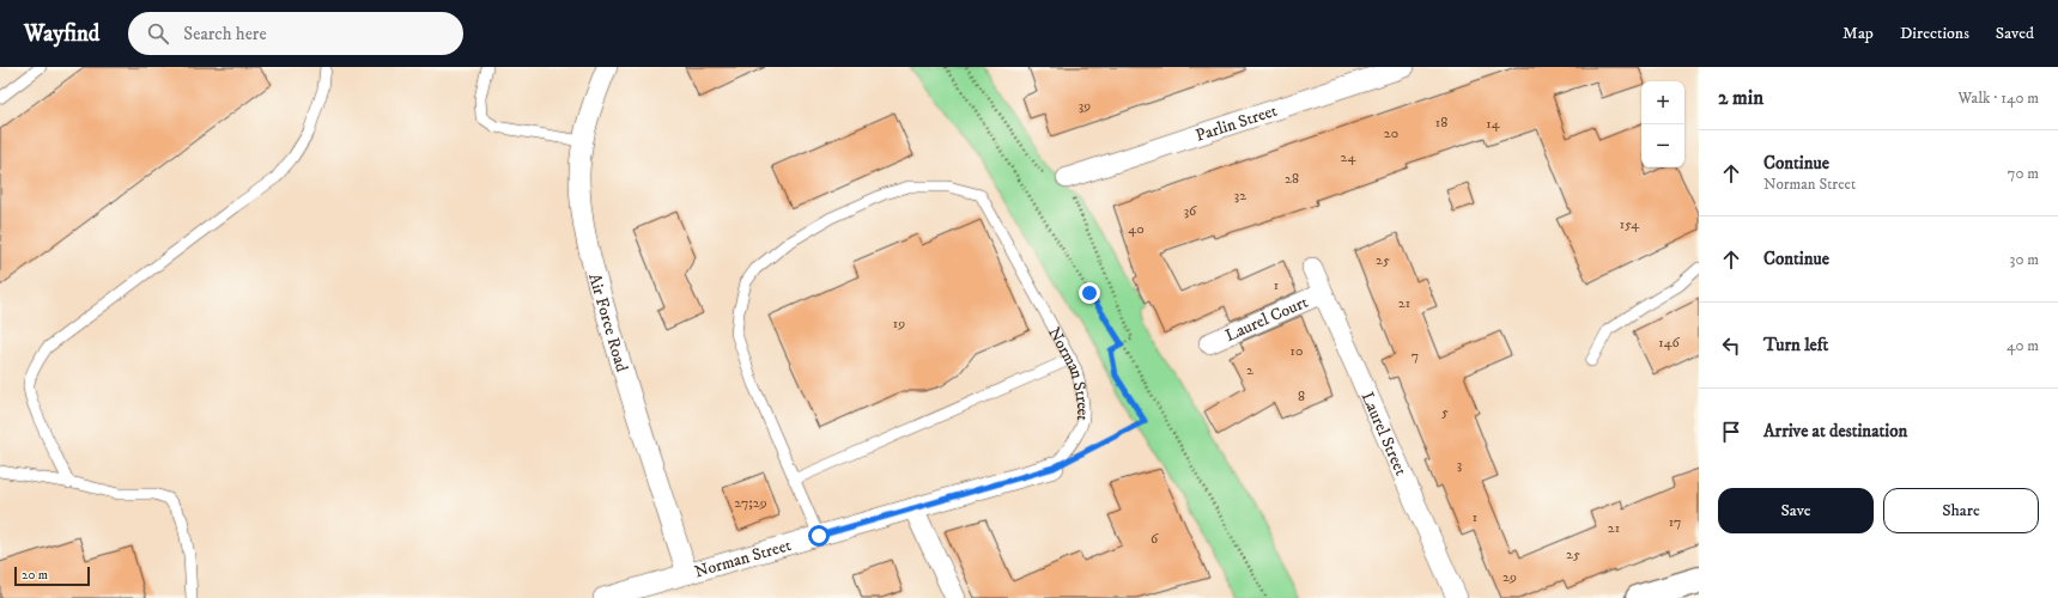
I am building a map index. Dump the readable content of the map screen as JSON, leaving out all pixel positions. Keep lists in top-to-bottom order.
{
  "streets": {
    "street": [
      "Parlin Street",
      "Laurel Court",
      "Air Force Road",
      "Norman Street",
      "Laurel Street"
    ]
  },
  "crossings": [
    ["Laurel Court", "Laurel Street"],
    ["Air Force Road", "Norman Street"]
  ],
  "house_numbers": [
    "39",
    "18",
    "14",
    "20",
    "24",
    "28",
    "32",
    "36",
    "154",
    "40",
    "25",
    "1",
    "21",
    "19",
    "146",
    "10",
    "7",
    "2",
    "8",
    "5",
    "3",
    "27;29",
    "1",
    "17",
    "21",
    "6",
    "25",
    "29"
  ],
  "scale_bar": "20 m",
  "page": {
    "header": "Wayfind",
    "search": "Search here",
    "nav": ["Map", "Directions", "Saved"],
    "heading": ["2 min", "Walk · 140 m"],
    "map_buttons": ["+", "−"],
    "list": [
      ["Continue", "Norman Street", "70 m"],
      ["Continue", "30 m"],
      ["Turn left", "40 m"],
      "Arrive at destination"
    ],
    "buttons": ["Save", "Share"],
    "scale": "20 m"
  }
}
